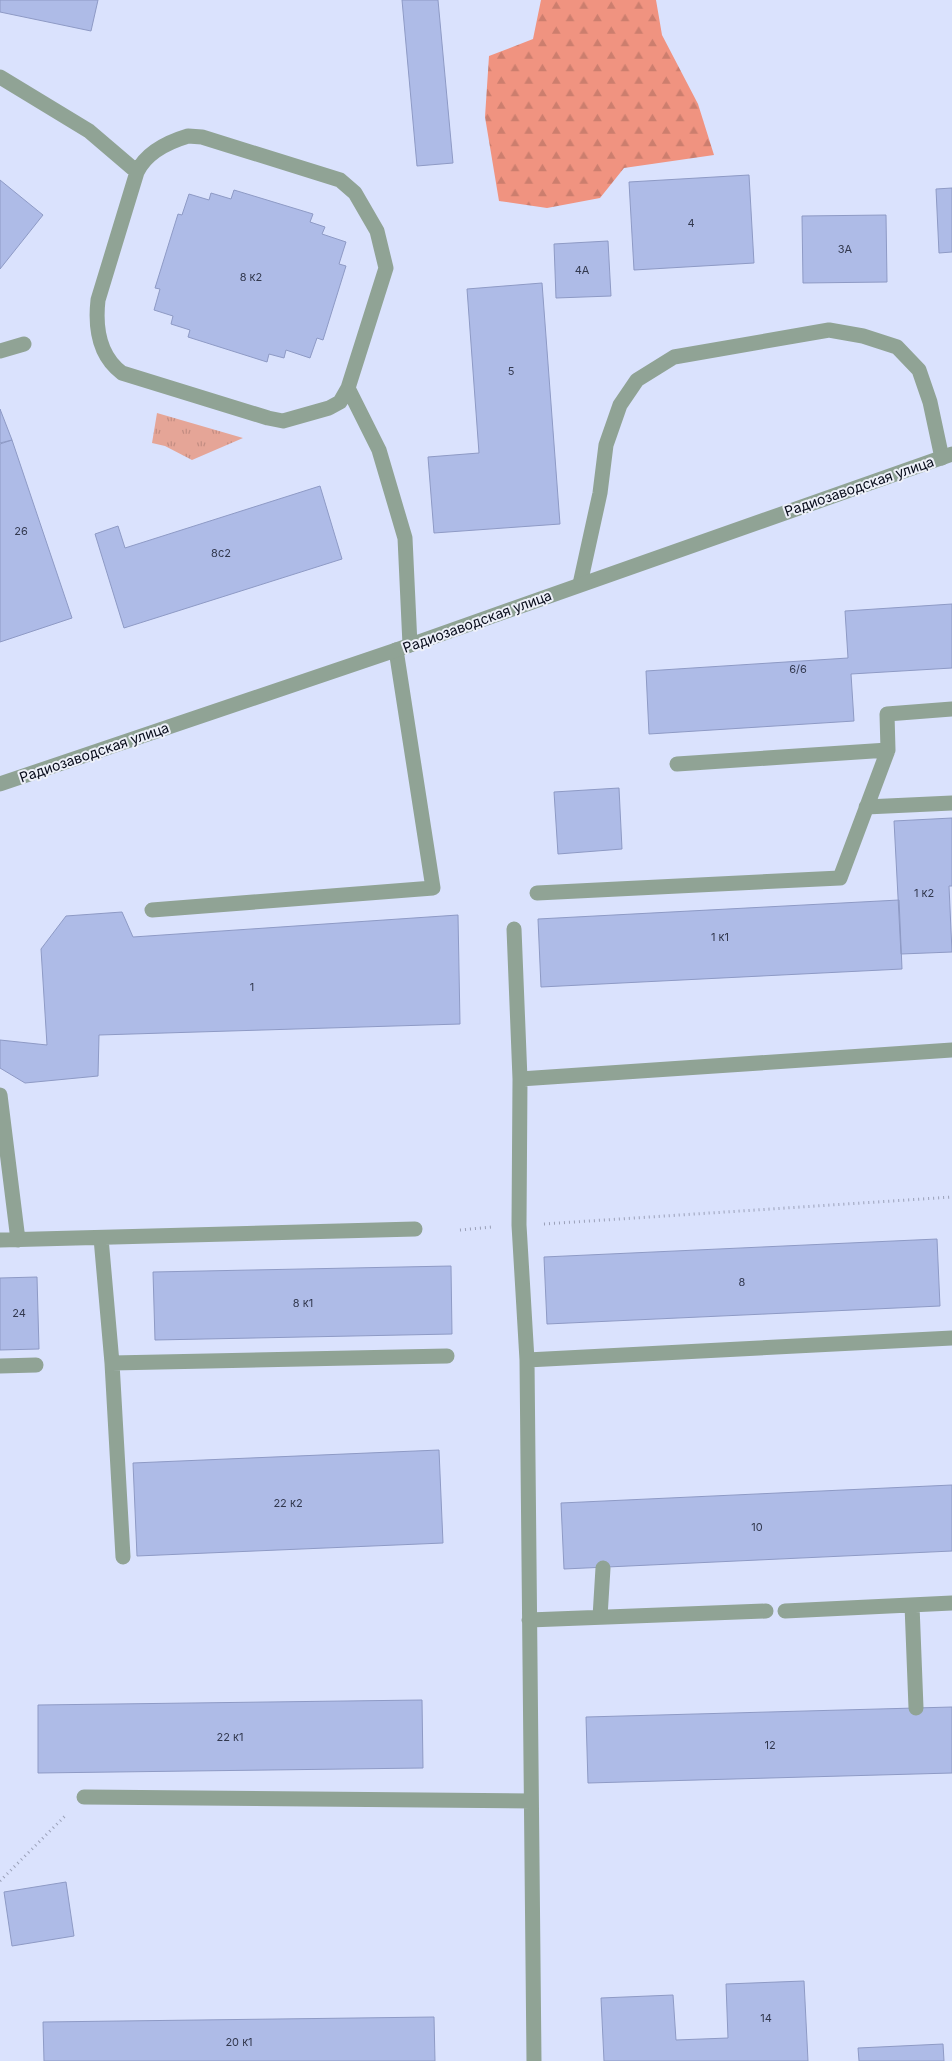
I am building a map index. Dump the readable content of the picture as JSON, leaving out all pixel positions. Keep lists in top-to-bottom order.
{
  "streets": {
    "street": ["Радиозаводская улица"]
  },
  "house_numbers": [
    "4",
    "3А",
    "4А",
    "8 к2",
    "5",
    "26",
    "8c2",
    "6/6",
    "1 к2",
    "1 к1",
    "1",
    "8",
    "8 к1",
    "24",
    "22 к2",
    "10",
    "22 к1",
    "12",
    "14",
    "20 к1"
  ]
}
